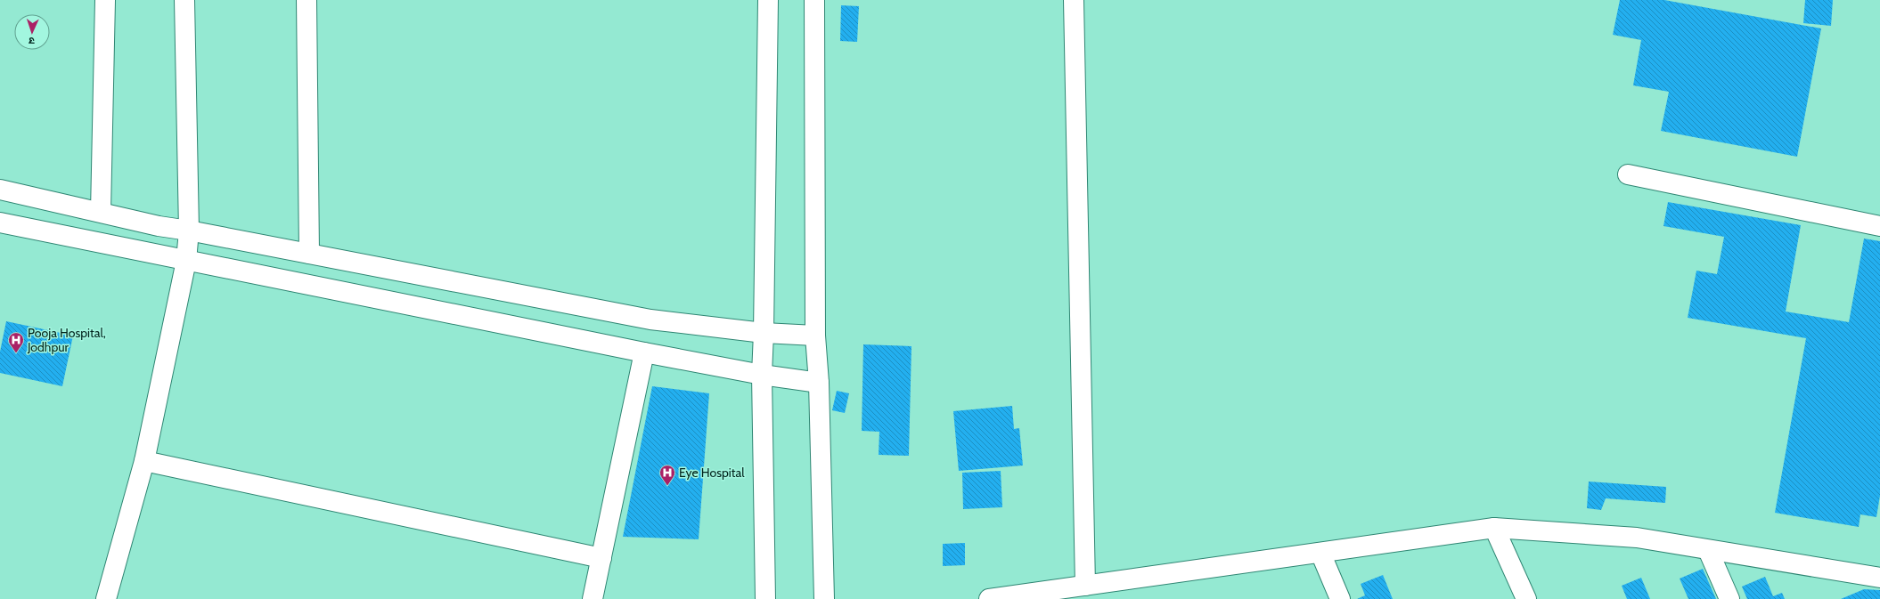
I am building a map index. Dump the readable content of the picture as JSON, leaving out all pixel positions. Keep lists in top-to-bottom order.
{
  "places": {
    "hospital": ["Pooja Hospital, Jodhpur", "Eye Hospital"]
  },
  "north": "bottom"
}
